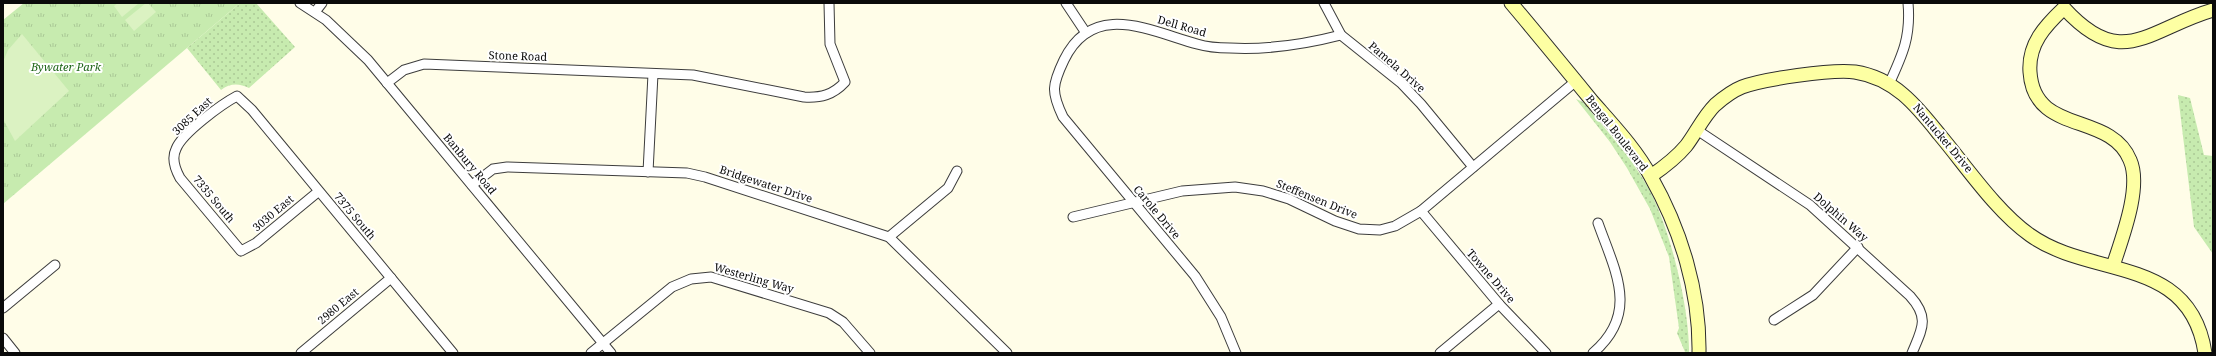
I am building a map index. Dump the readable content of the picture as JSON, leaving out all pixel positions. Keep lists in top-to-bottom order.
{
  "streets": {
    "street": [
      "Dell Road",
      "Stone Road",
      "Pamela Drive",
      "3085 East",
      "Bengal Boulevard",
      "Nantucket Drive",
      "Banbury Road",
      "Bridgewater Drive",
      "7335 South",
      "Steffensen Drive",
      "Carole Drive",
      "3030 East",
      "7375 South",
      "Dolphin Way",
      "Towne Drive",
      "Westerling Way",
      "2980 East"
    ]
  },
  "crossings": [
    ["Dell Road", "Pamela Drive"],
    ["Dell Road", "Carole Drive"],
    ["Stone Road", "Banbury Road"],
    ["Pamela Drive", "Steffensen Drive"],
    ["3085 East", "7335 South"],
    ["3085 East", "7375 South"],
    ["Bengal Boulevard", "Nantucket Drive"],
    ["Bengal Boulevard", "Steffensen Drive"],
    ["Nantucket Drive", "Dolphin Way"],
    ["Banbury Road", "Bridgewater Drive"],
    ["Banbury Road", "Westerling Way"],
    ["7335 South", "3030 East"],
    ["Steffensen Drive", "Carole Drive"],
    ["Steffensen Drive", "Towne Drive"],
    ["3030 East", "7375 South"],
    ["7375 South", "2980 East"]
  ],
  "parks": ["Bywater Park"]
}
